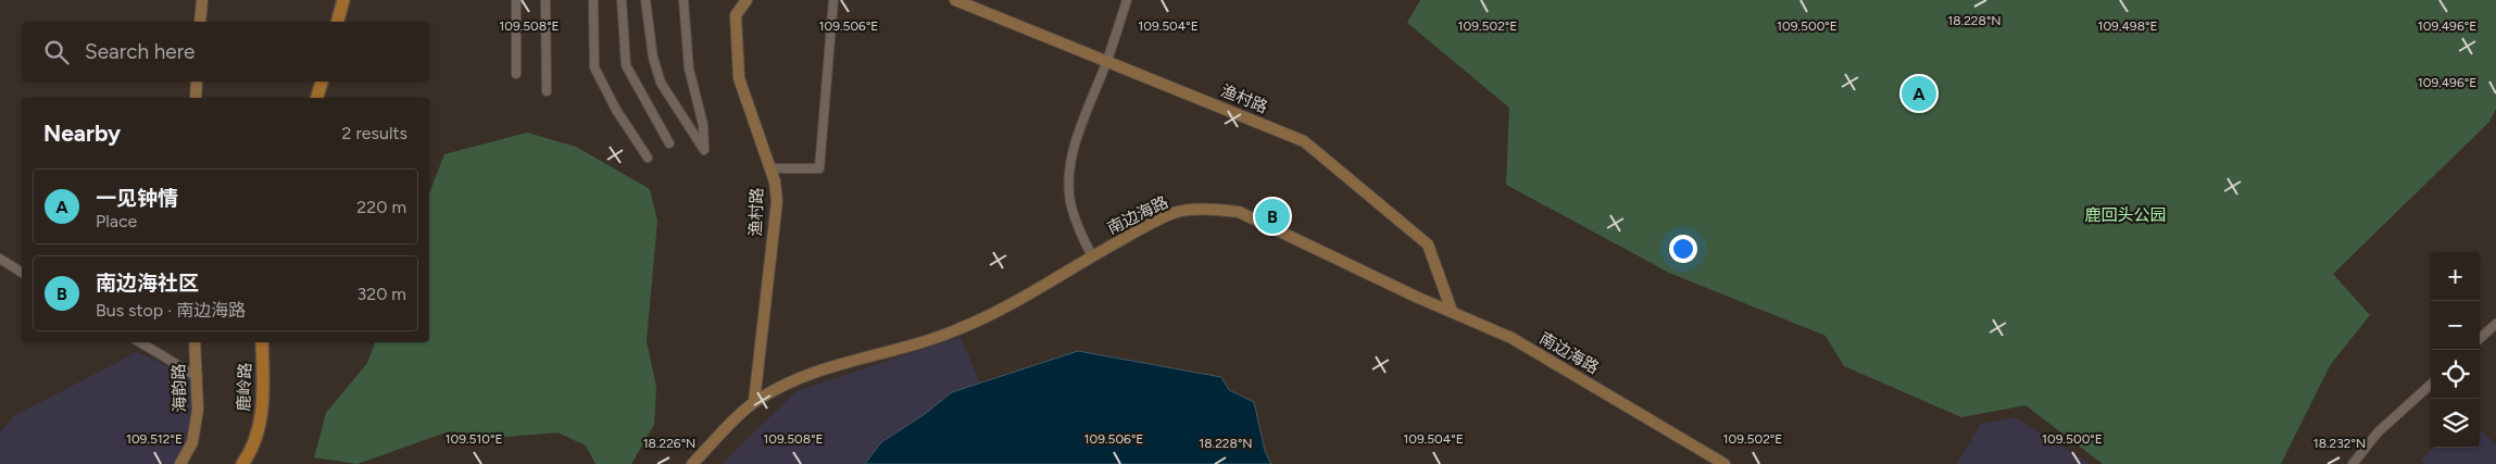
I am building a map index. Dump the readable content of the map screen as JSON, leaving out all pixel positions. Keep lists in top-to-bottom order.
{
  "streets": {
    "main road": ["鹿岭路"],
    "street": ["渔村路", "南边海路", "海韵路"]
  },
  "crossings": [
    ["渔村路", "南边海路"]
  ],
  "parks": ["鹿回头公园"],
  "page": {
    "search": "Search here",
    "pins": ["A", "B"],
    "heading": ["Nearby", "2 results"],
    "list": [
      {
        "mark": "A",
        "name": "一见钟情",
        "note": "Place",
        "value": "220 m"
      },
      {
        "mark": "B",
        "name": "南边海社区",
        "note": "Bus stop · 南边海路",
        "value": "320 m"
      }
    ],
    "map_buttons": ["+", "−"]
  },
  "coordinates": [
    "18.228°N",
    "109.500°E",
    "109.508°E",
    "109.504°E",
    "109.496°E",
    "109.506°E",
    "109.502°E",
    "109.498°E",
    "109.512°E",
    "109.510°E",
    "18.226°N",
    "18.232°N"
  ]
}
